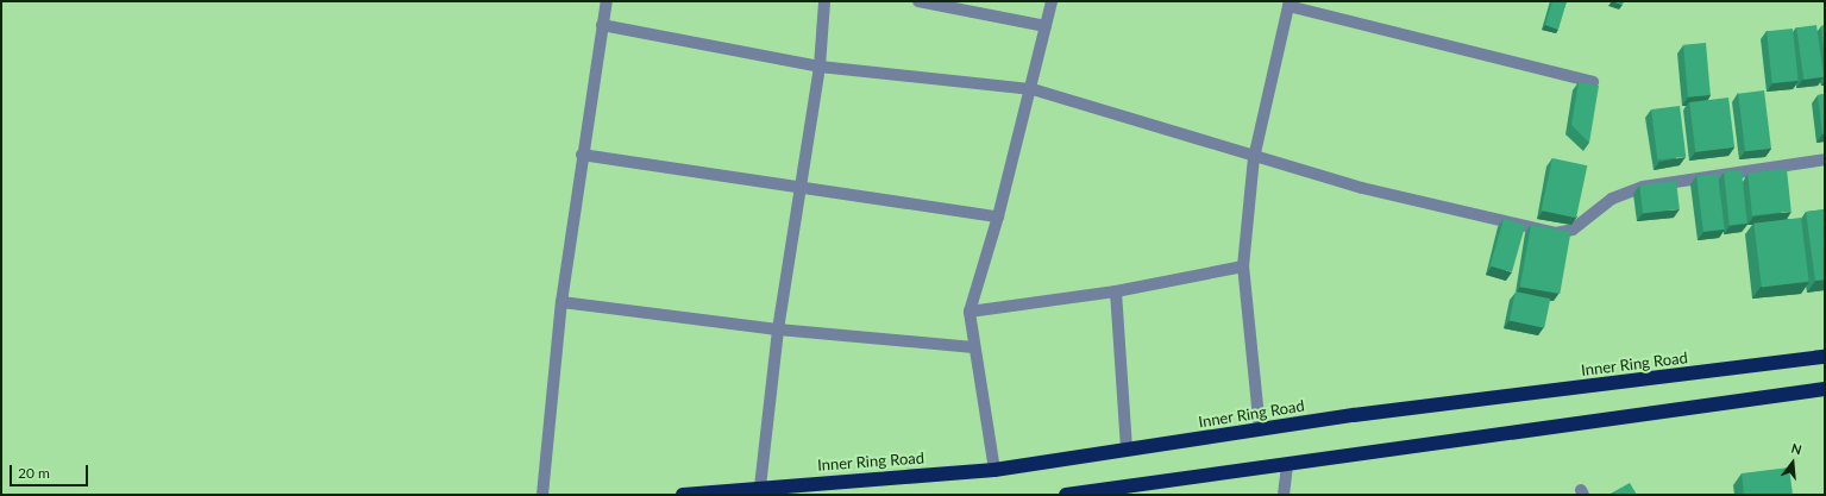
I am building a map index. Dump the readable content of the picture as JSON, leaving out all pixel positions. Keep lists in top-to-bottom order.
{
  "streets": {
    "highway": ["Inner Ring Road"]
  },
  "scale_bar": "20 m",
  "north": "top"
}
